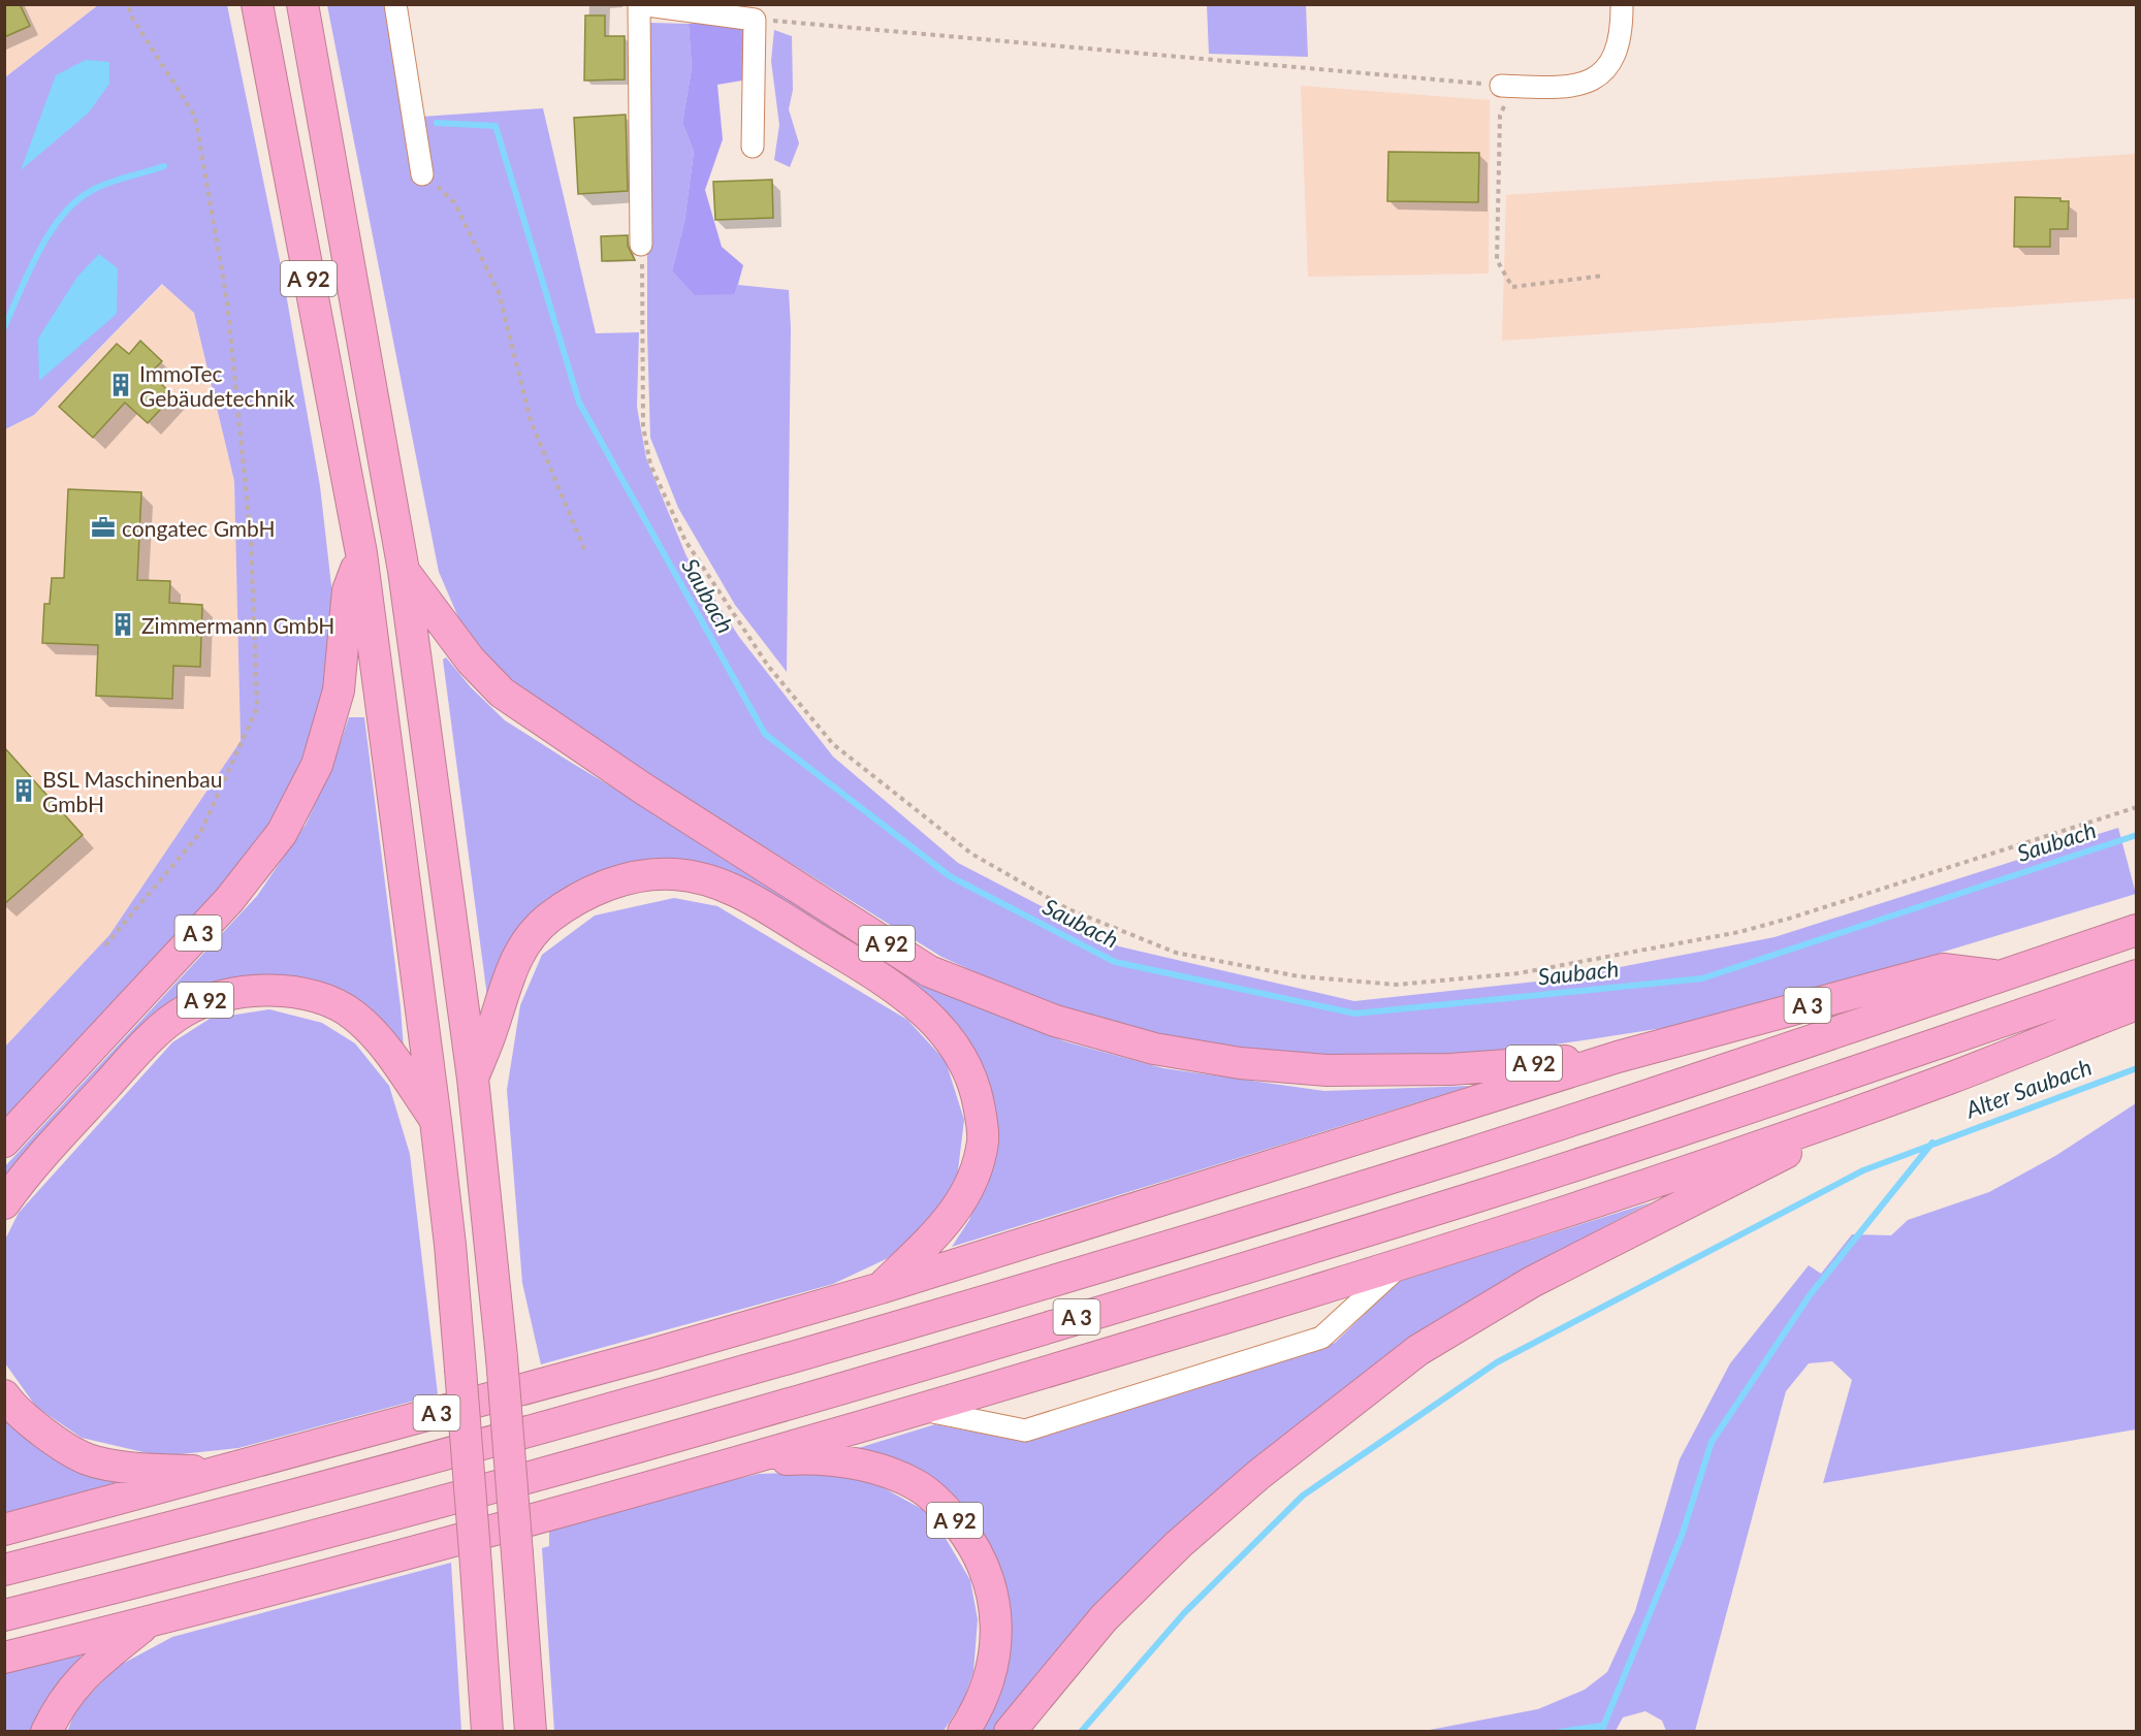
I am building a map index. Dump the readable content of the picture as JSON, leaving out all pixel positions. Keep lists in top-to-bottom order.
{
  "streets": {
    "highway": ["A 92", "A 3"]
  },
  "crossings": [
    ["A 92", "A 3"]
  ],
  "water": ["Saubach", "Alter Saubach"],
  "places": {
    "building": ["ImmoTec Gebäudetechnik", "Zimmermann GmbH", "BSL Maschinenbau GmbH"],
    "office": ["congatec GmbH"]
  }
}
